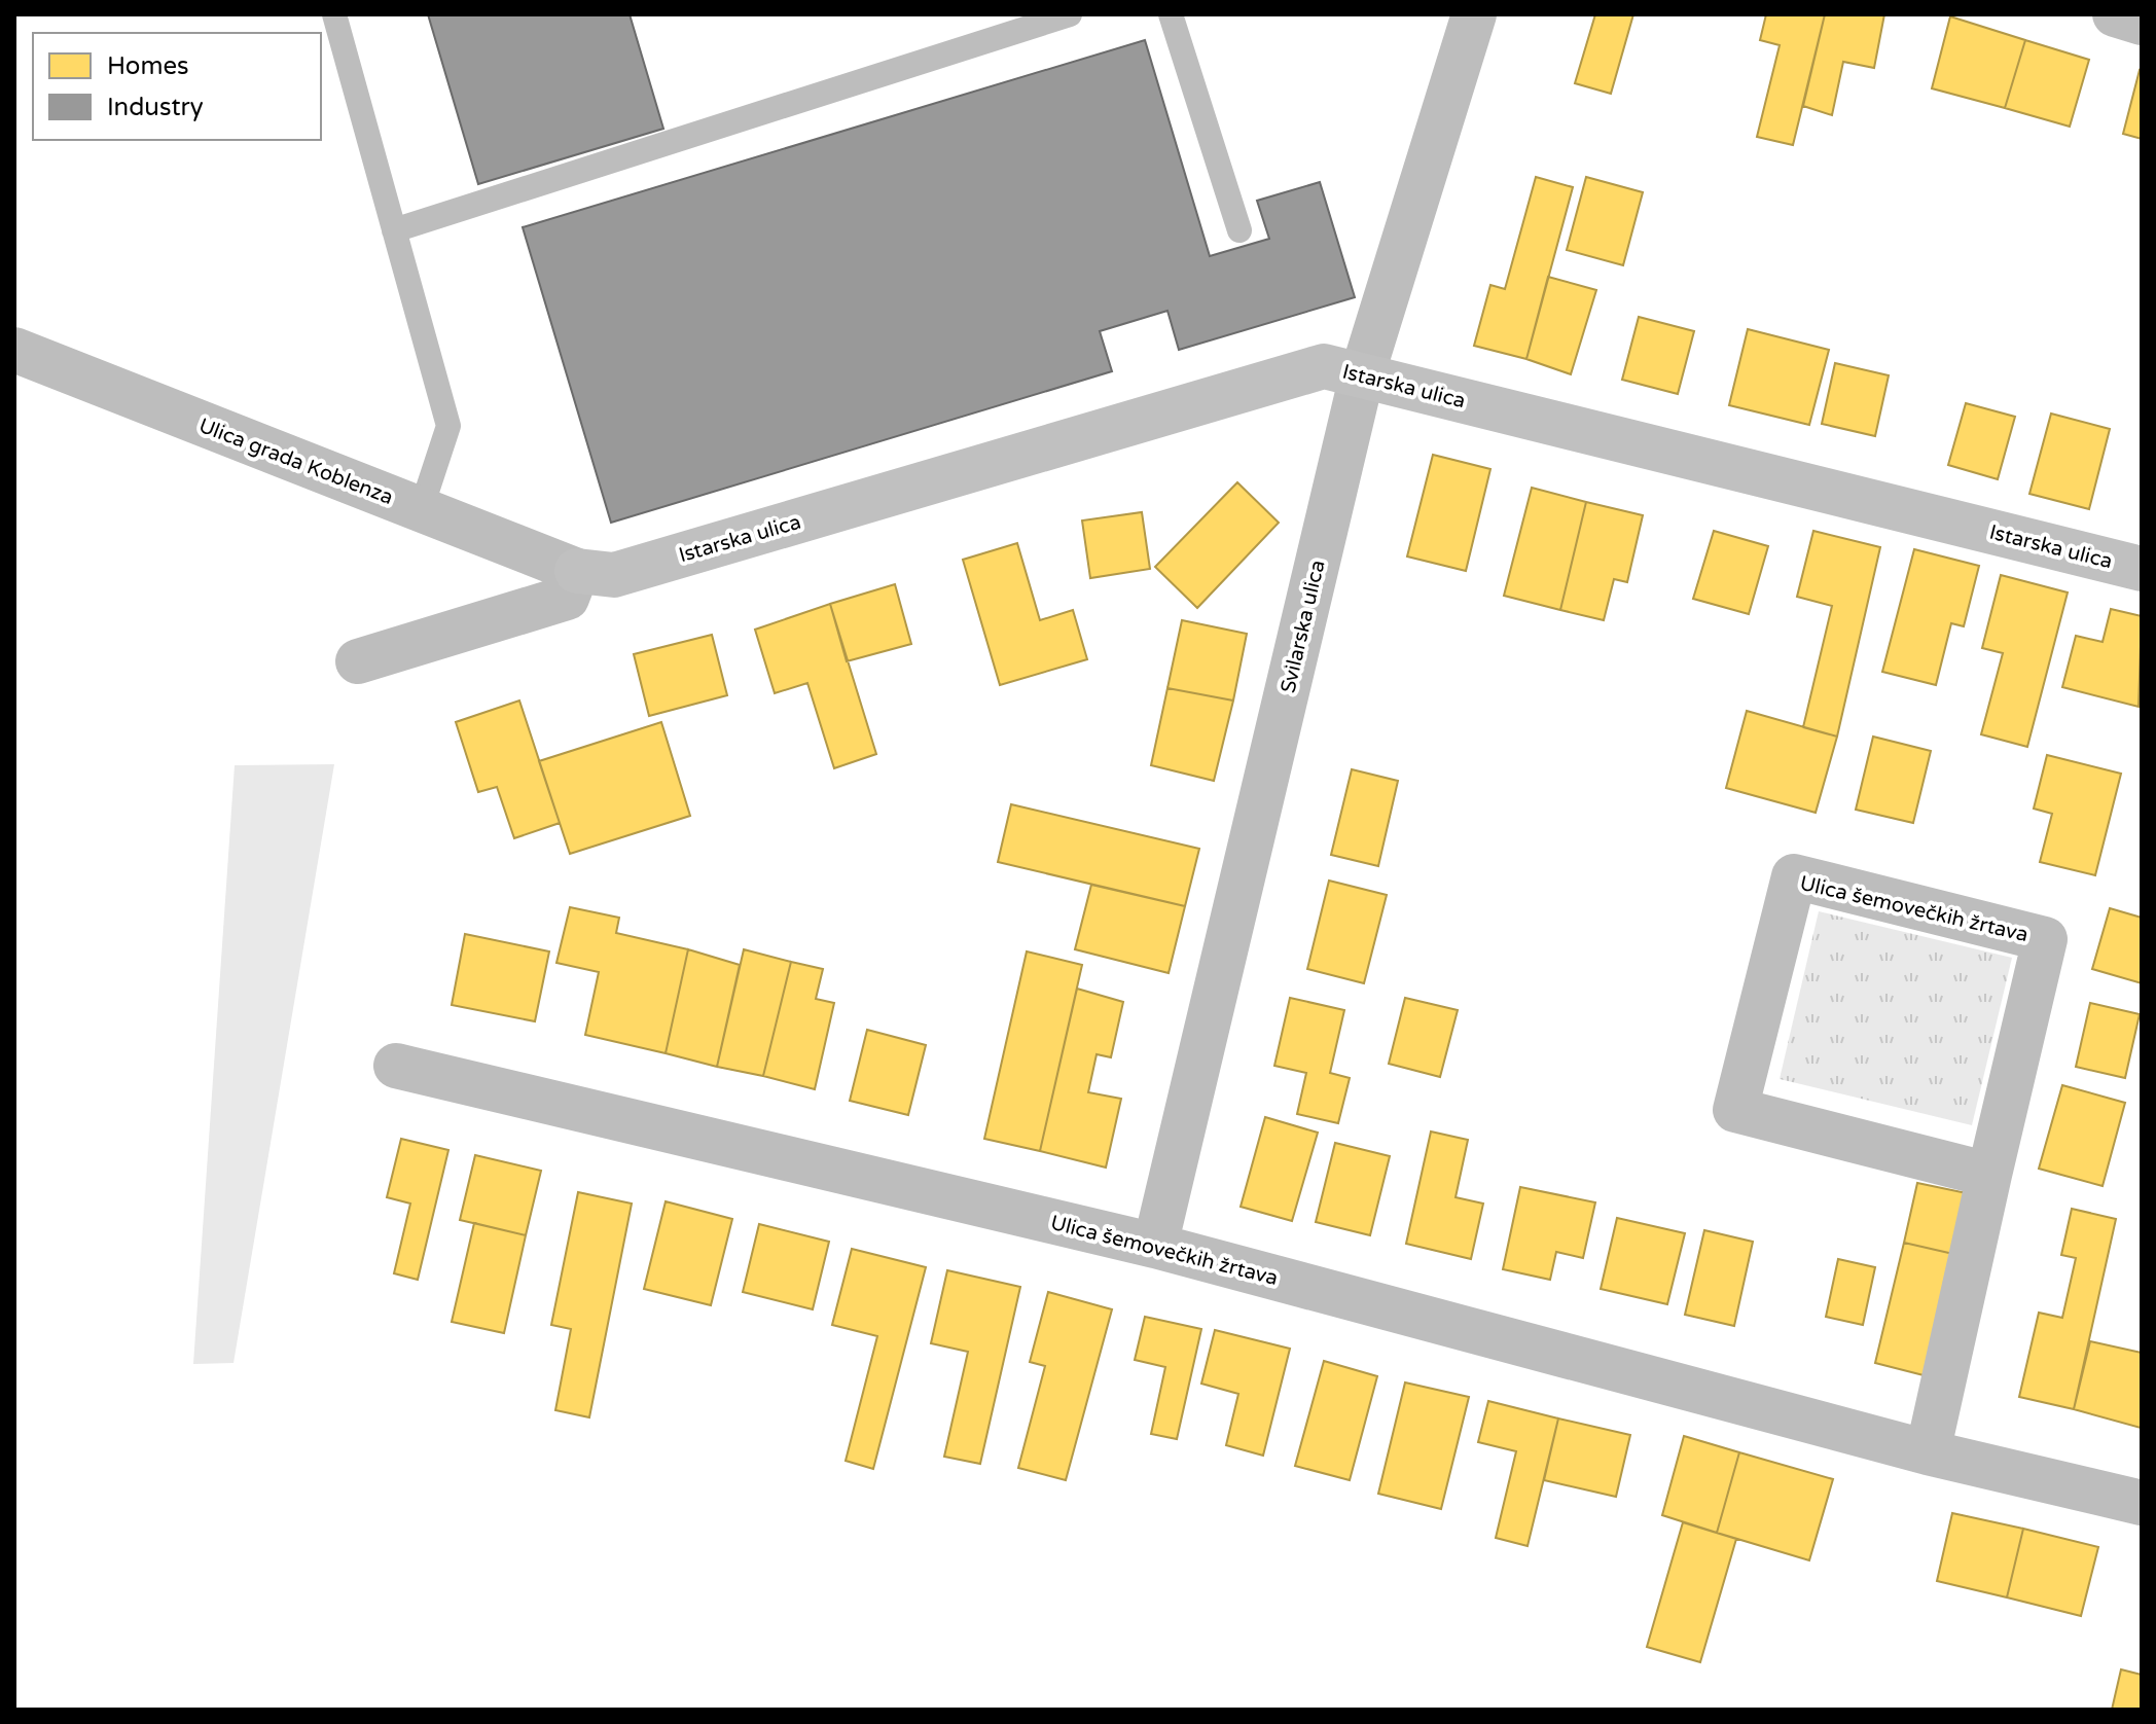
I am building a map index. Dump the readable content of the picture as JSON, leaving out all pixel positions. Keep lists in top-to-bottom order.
{
  "streets": {
    "street": [
      "Istarska ulica",
      "Ulica grada Koblenza",
      "Svilarska ulica",
      "Ulica šemovečkih žrtava"
    ]
  },
  "crossings": [
    ["Istarska ulica", "Ulica grada Koblenza"],
    ["Istarska ulica", "Svilarska ulica"],
    ["Svilarska ulica", "Ulica šemovečkih žrtava"]
  ],
  "legend": ["Homes", "Industry"]
}
